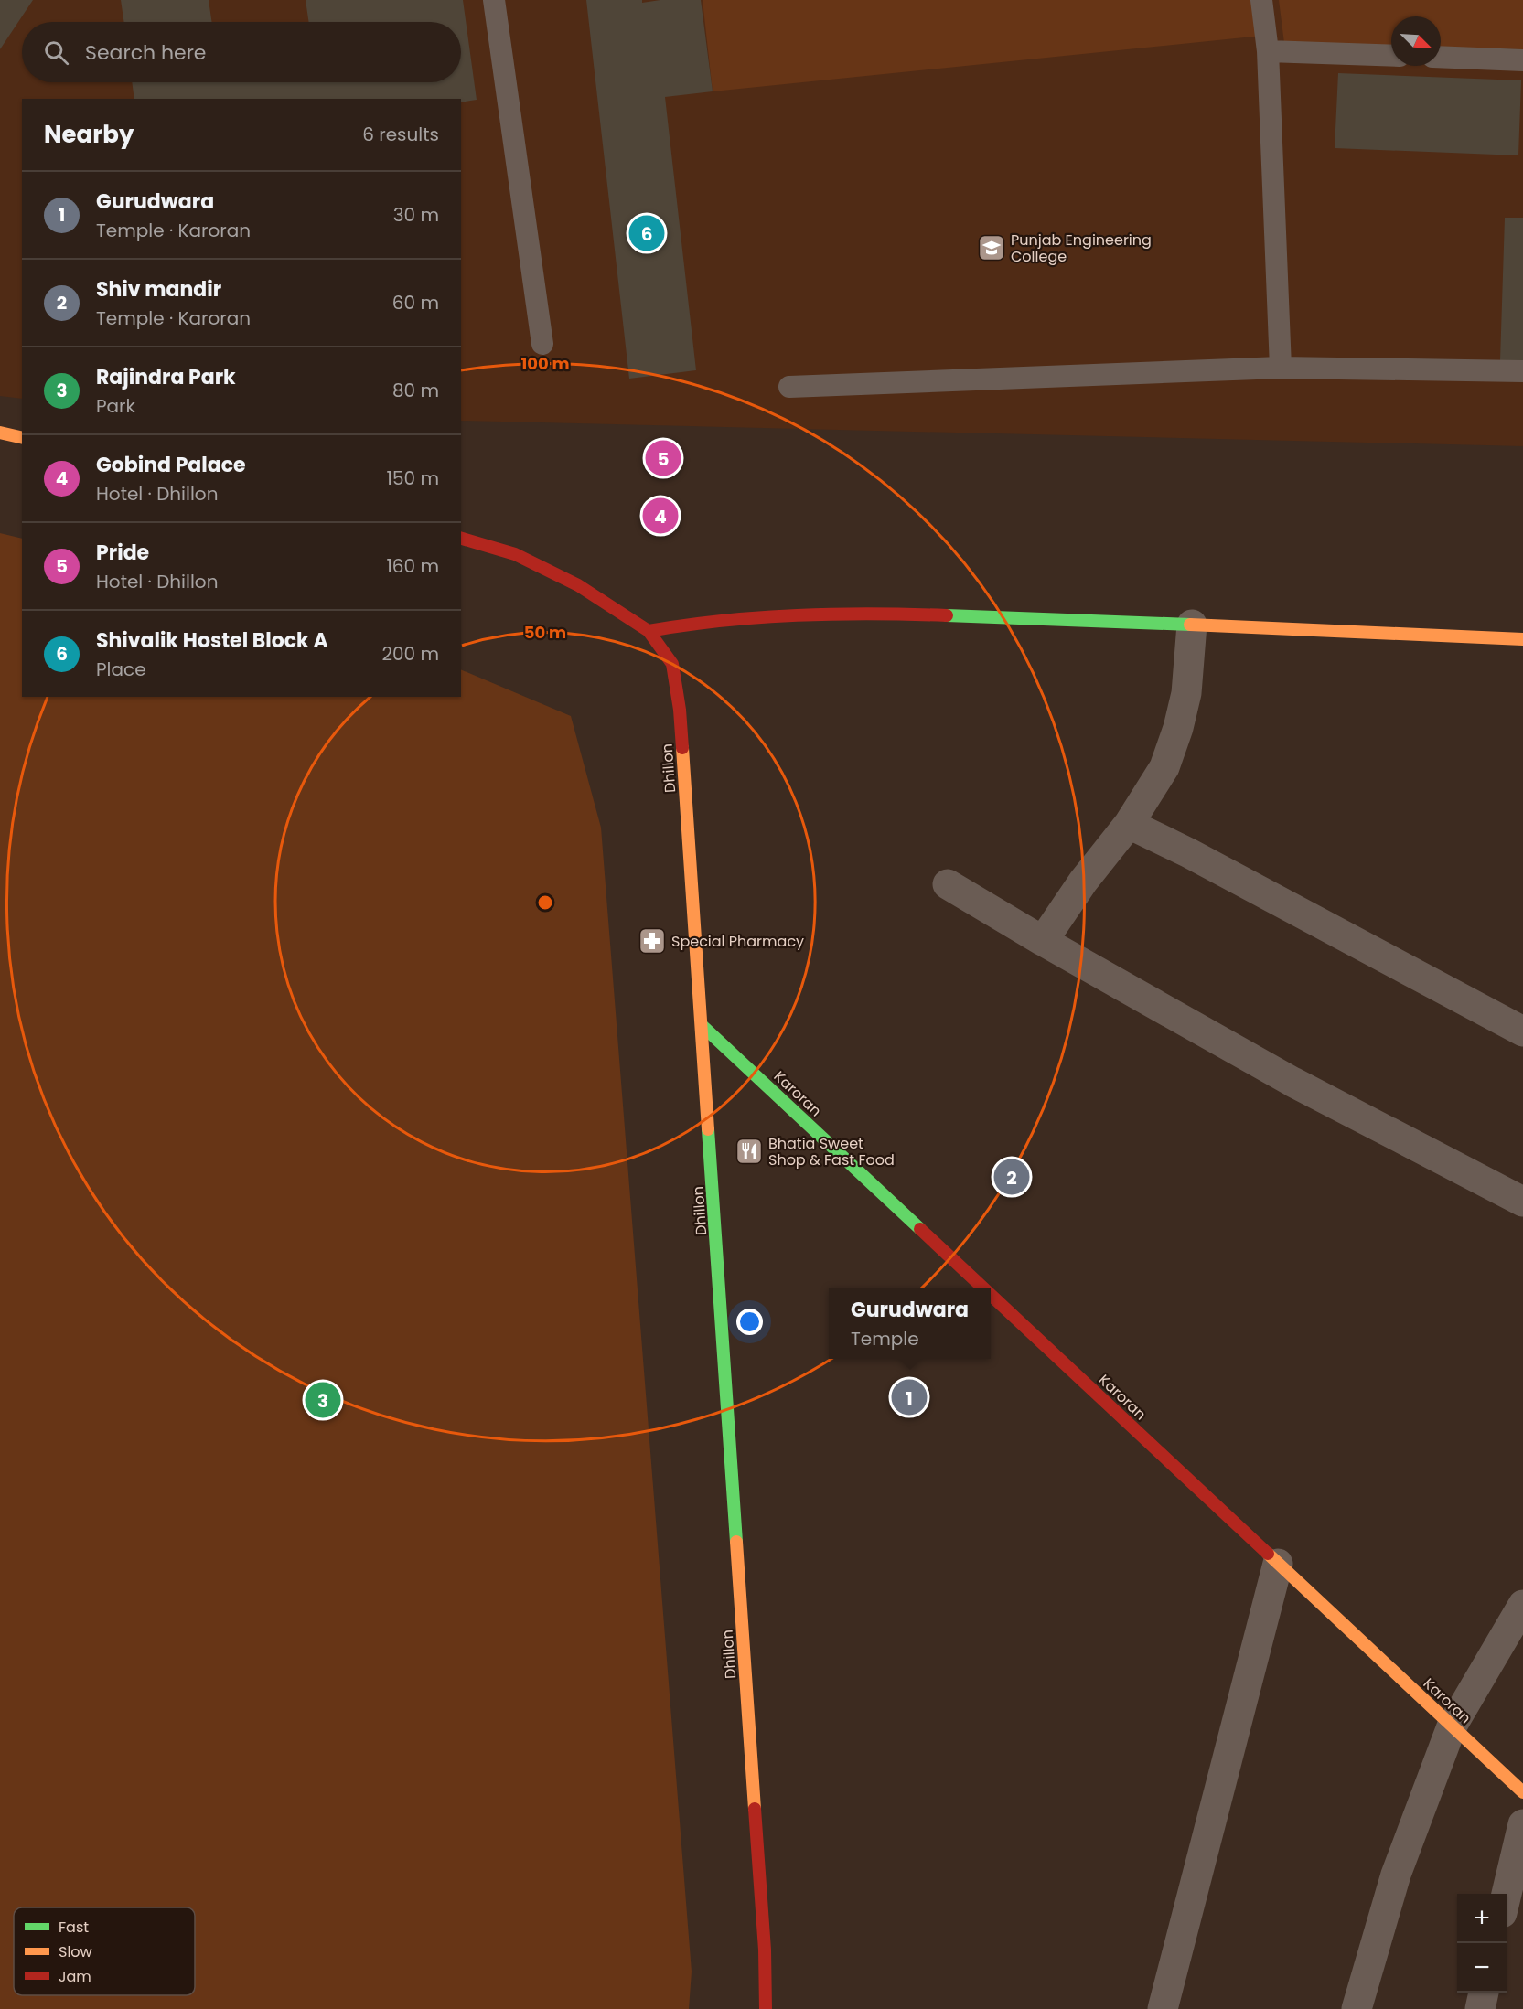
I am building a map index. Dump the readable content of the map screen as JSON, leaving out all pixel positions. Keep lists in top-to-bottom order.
{
  "streets": {
    "street": ["Dhillon", "Karoran"]
  },
  "crossings": [
    ["Dhillon", "Karoran"]
  ],
  "places": {
    "school or university": ["Punjab Engineering College"],
    "pharmacy": ["Special Pharmacy"],
    "restaurant": ["Bhatia Sweet Shop & Fast Food"]
  },
  "legend": ["Fast", "Slow", "Jam"],
  "north": "bottom right",
  "page": {
    "search": "Search here",
    "heading": ["Nearby", "6 results"],
    "list": [
      {
        "mark": "1",
        "name": "Gurudwara",
        "note": "Temple · Karoran",
        "value": "30 m"
      },
      {
        "mark": "2",
        "name": "Shiv mandir",
        "note": "Temple · Karoran",
        "value": "60 m"
      },
      {
        "mark": "3",
        "name": "Rajindra Park",
        "note": "Park",
        "value": "80 m"
      },
      {
        "mark": "4",
        "name": "Gobind Palace",
        "note": "Hotel · Dhillon",
        "value": "150 m"
      },
      {
        "mark": "5",
        "name": "Pride",
        "note": "Hotel · Dhillon",
        "value": "160 m"
      },
      {
        "mark": "6",
        "name": "Shivalik Hostel Block A",
        "note": "Place",
        "value": "200 m"
      }
    ],
    "pins": [
      "6",
      "5",
      "4",
      "2",
      "1",
      "3"
    ],
    "popup": ["Gurudwara", "Temple"],
    "map_buttons": ["+", "−"]
  },
  "rings": ["100 m", "50 m"]
}
